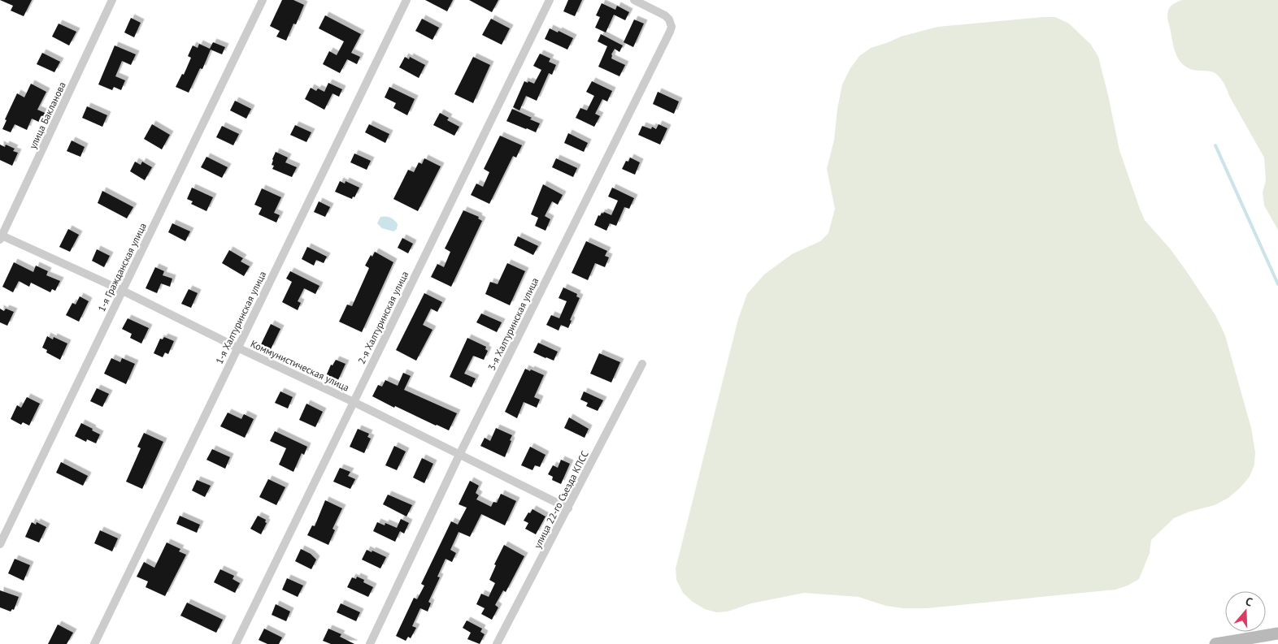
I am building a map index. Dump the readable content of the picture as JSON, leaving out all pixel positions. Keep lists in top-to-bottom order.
{
  "streets": {
    "street": [
      "улица Бакланова",
      "1-я Гражданская улица",
      "1-я Халтуринская улица",
      "2-я Халтуринская улица",
      "3-я Халтуринская улица",
      "Коммунистическая улица",
      "улица 22-го Съезда КПСС"
    ]
  },
  "crossings": [
    ["улица Бакланова", "Коммунистическая улица"],
    ["1-я Гражданская улица", "Коммунистическая улица"],
    ["1-я Халтуринская улица", "Коммунистическая улица"],
    ["2-я Халтуринская улица", "Коммунистическая улица"],
    ["3-я Халтуринская улица", "Коммунистическая улица"],
    ["Коммунистическая улица", "улица 22-го Съезда КПСС"]
  ],
  "north": "top"
}
